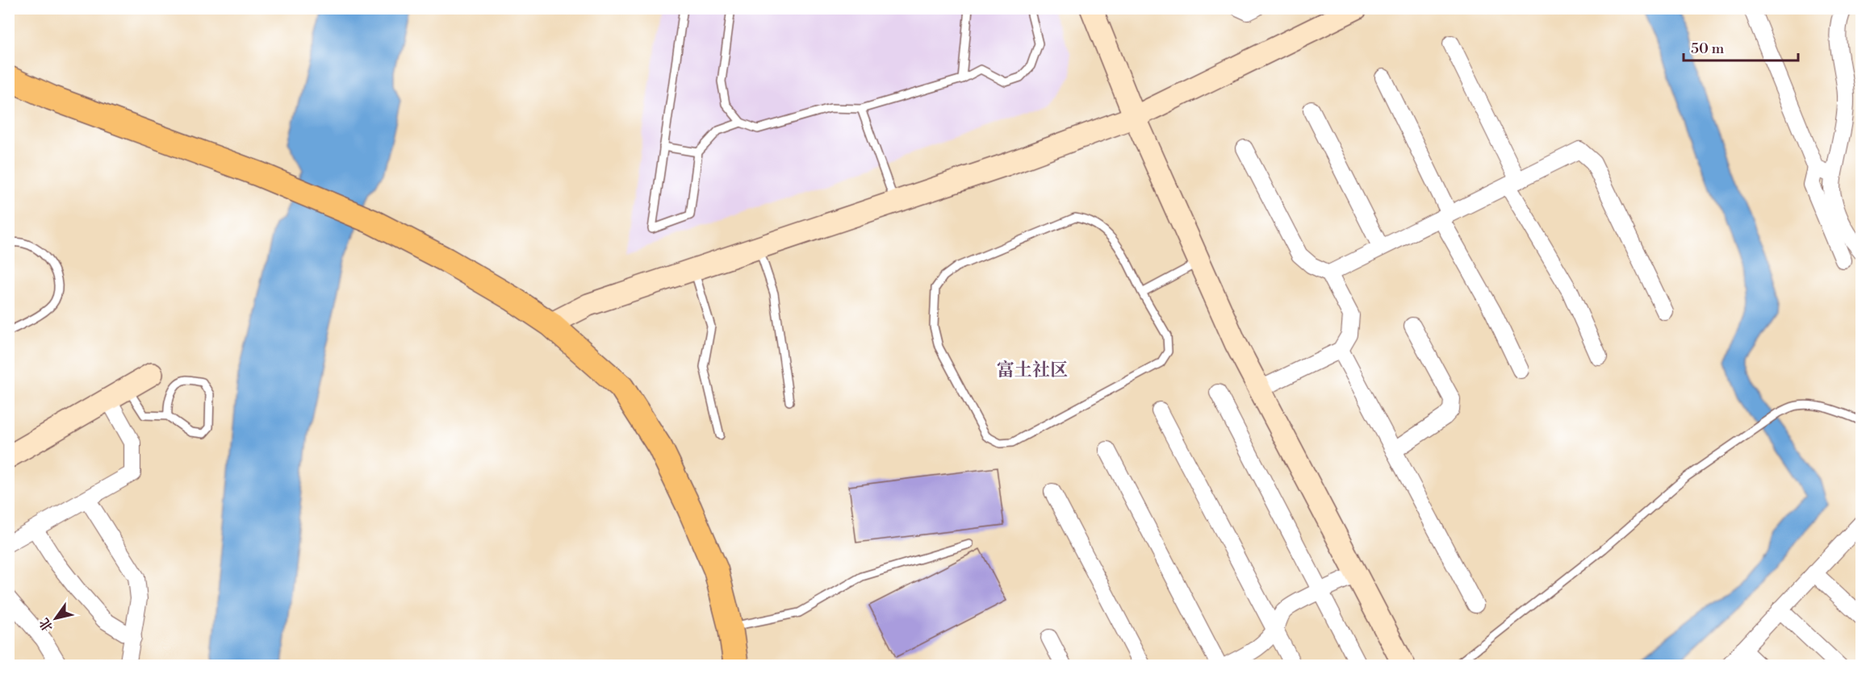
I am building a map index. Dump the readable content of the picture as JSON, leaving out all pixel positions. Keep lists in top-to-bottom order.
{
  "districts": ["富土社区"],
  "scale_bar": "50 m",
  "north": "bottom left"
}
